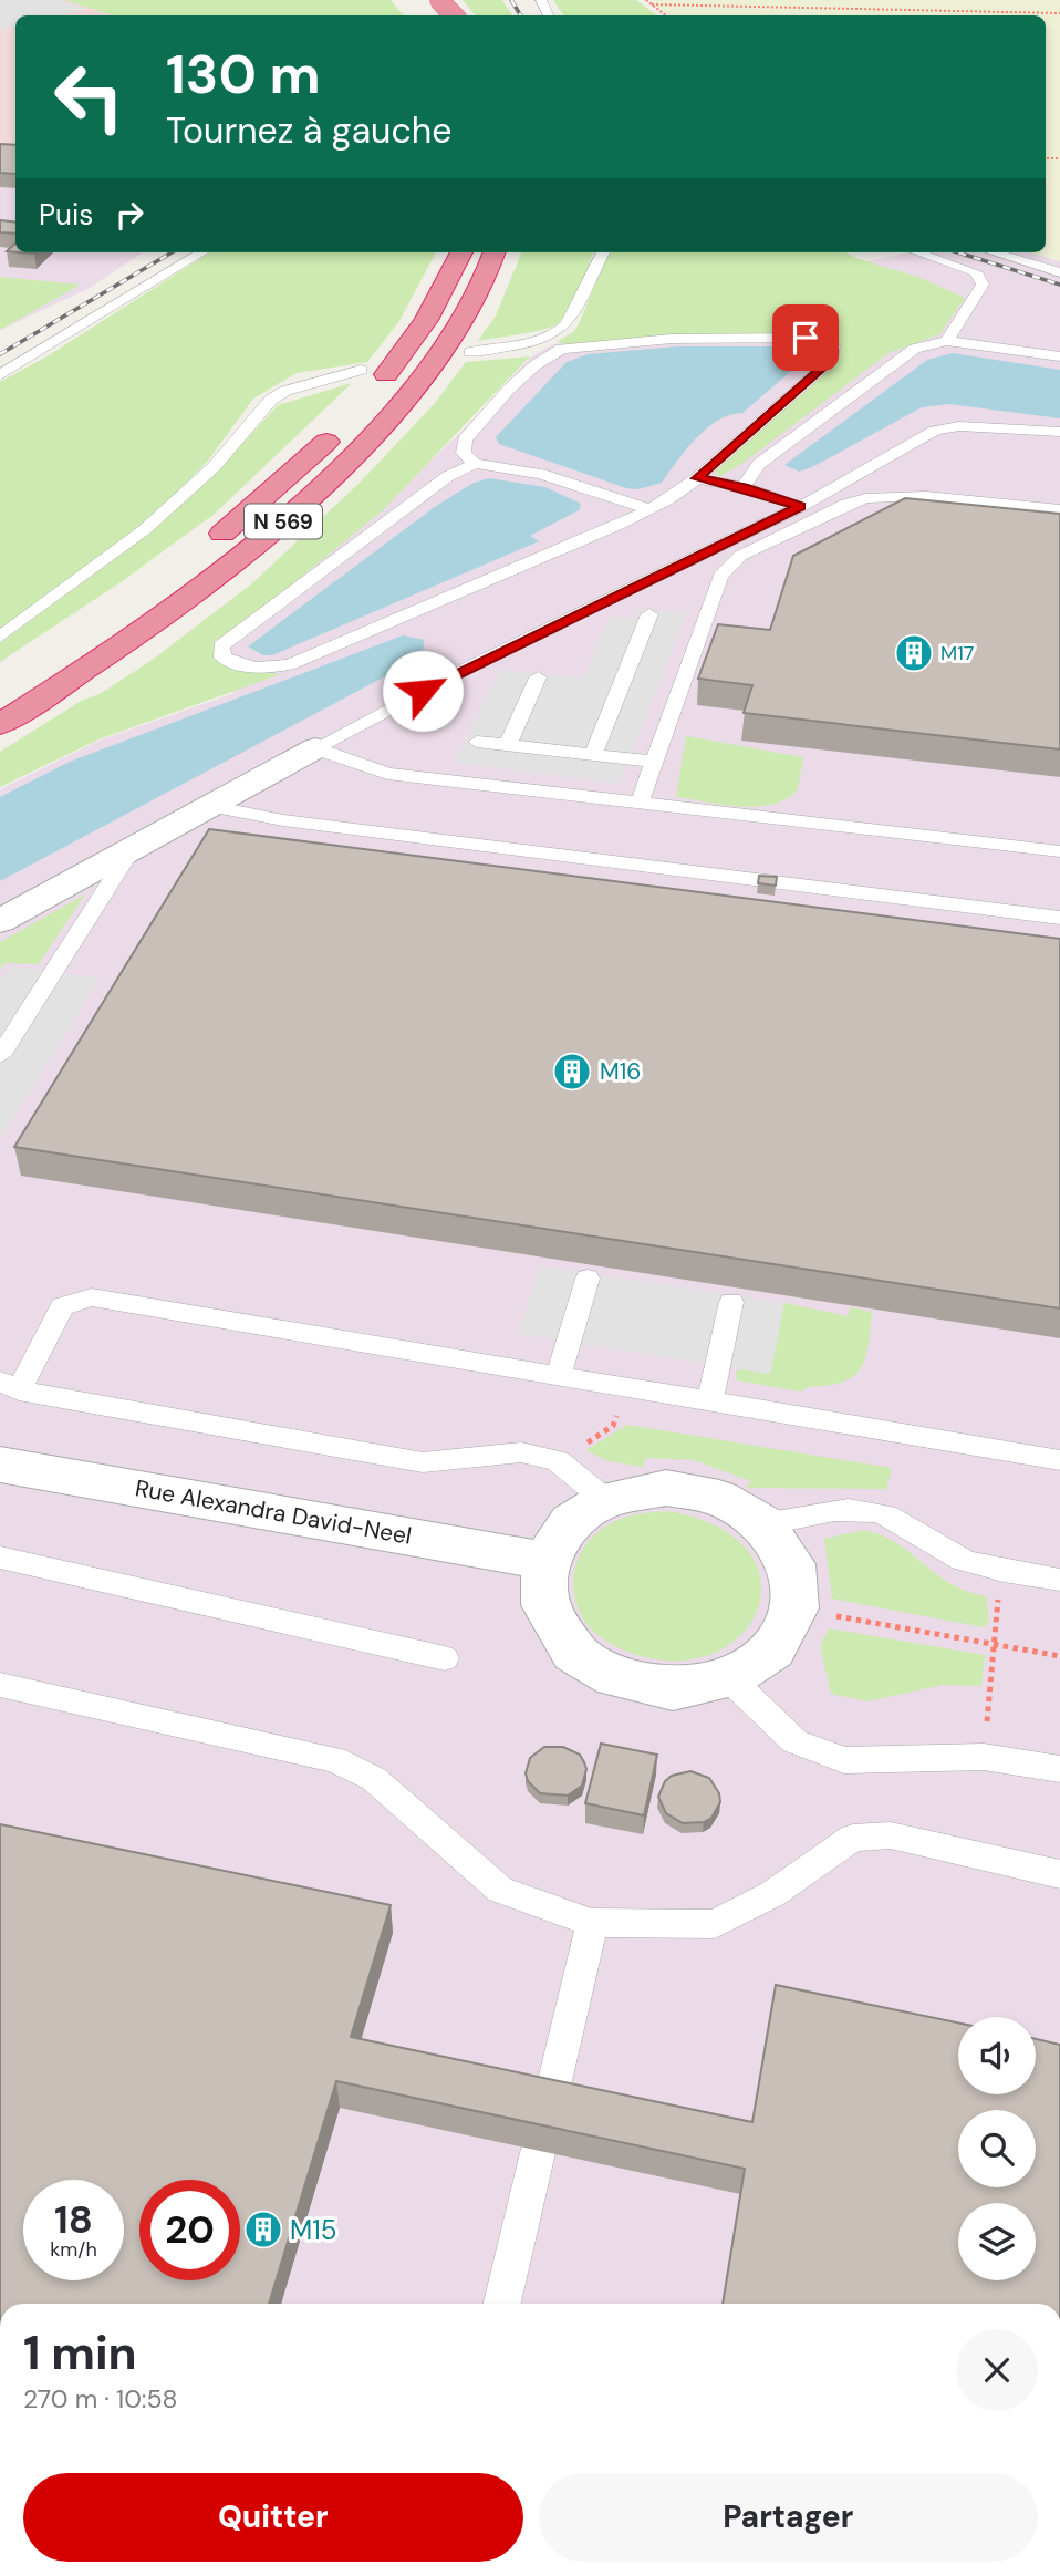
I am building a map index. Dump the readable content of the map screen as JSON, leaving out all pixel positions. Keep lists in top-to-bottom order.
{
  "streets": {
    "highway": ["N 569"],
    "street": ["Rue Alexandra David-Neel"]
  },
  "places": {
    "building": ["M17", "M16", "M15"]
  },
  "page": {
    "turn": ["130 m", "Tournez à gauche"],
    "then": "Puis",
    "speed": "18 km/h",
    "limit": "20",
    "heading": ["1 min", "270 m · 10:58"],
    "buttons": ["Quitter", "Partager"]
  }
}
